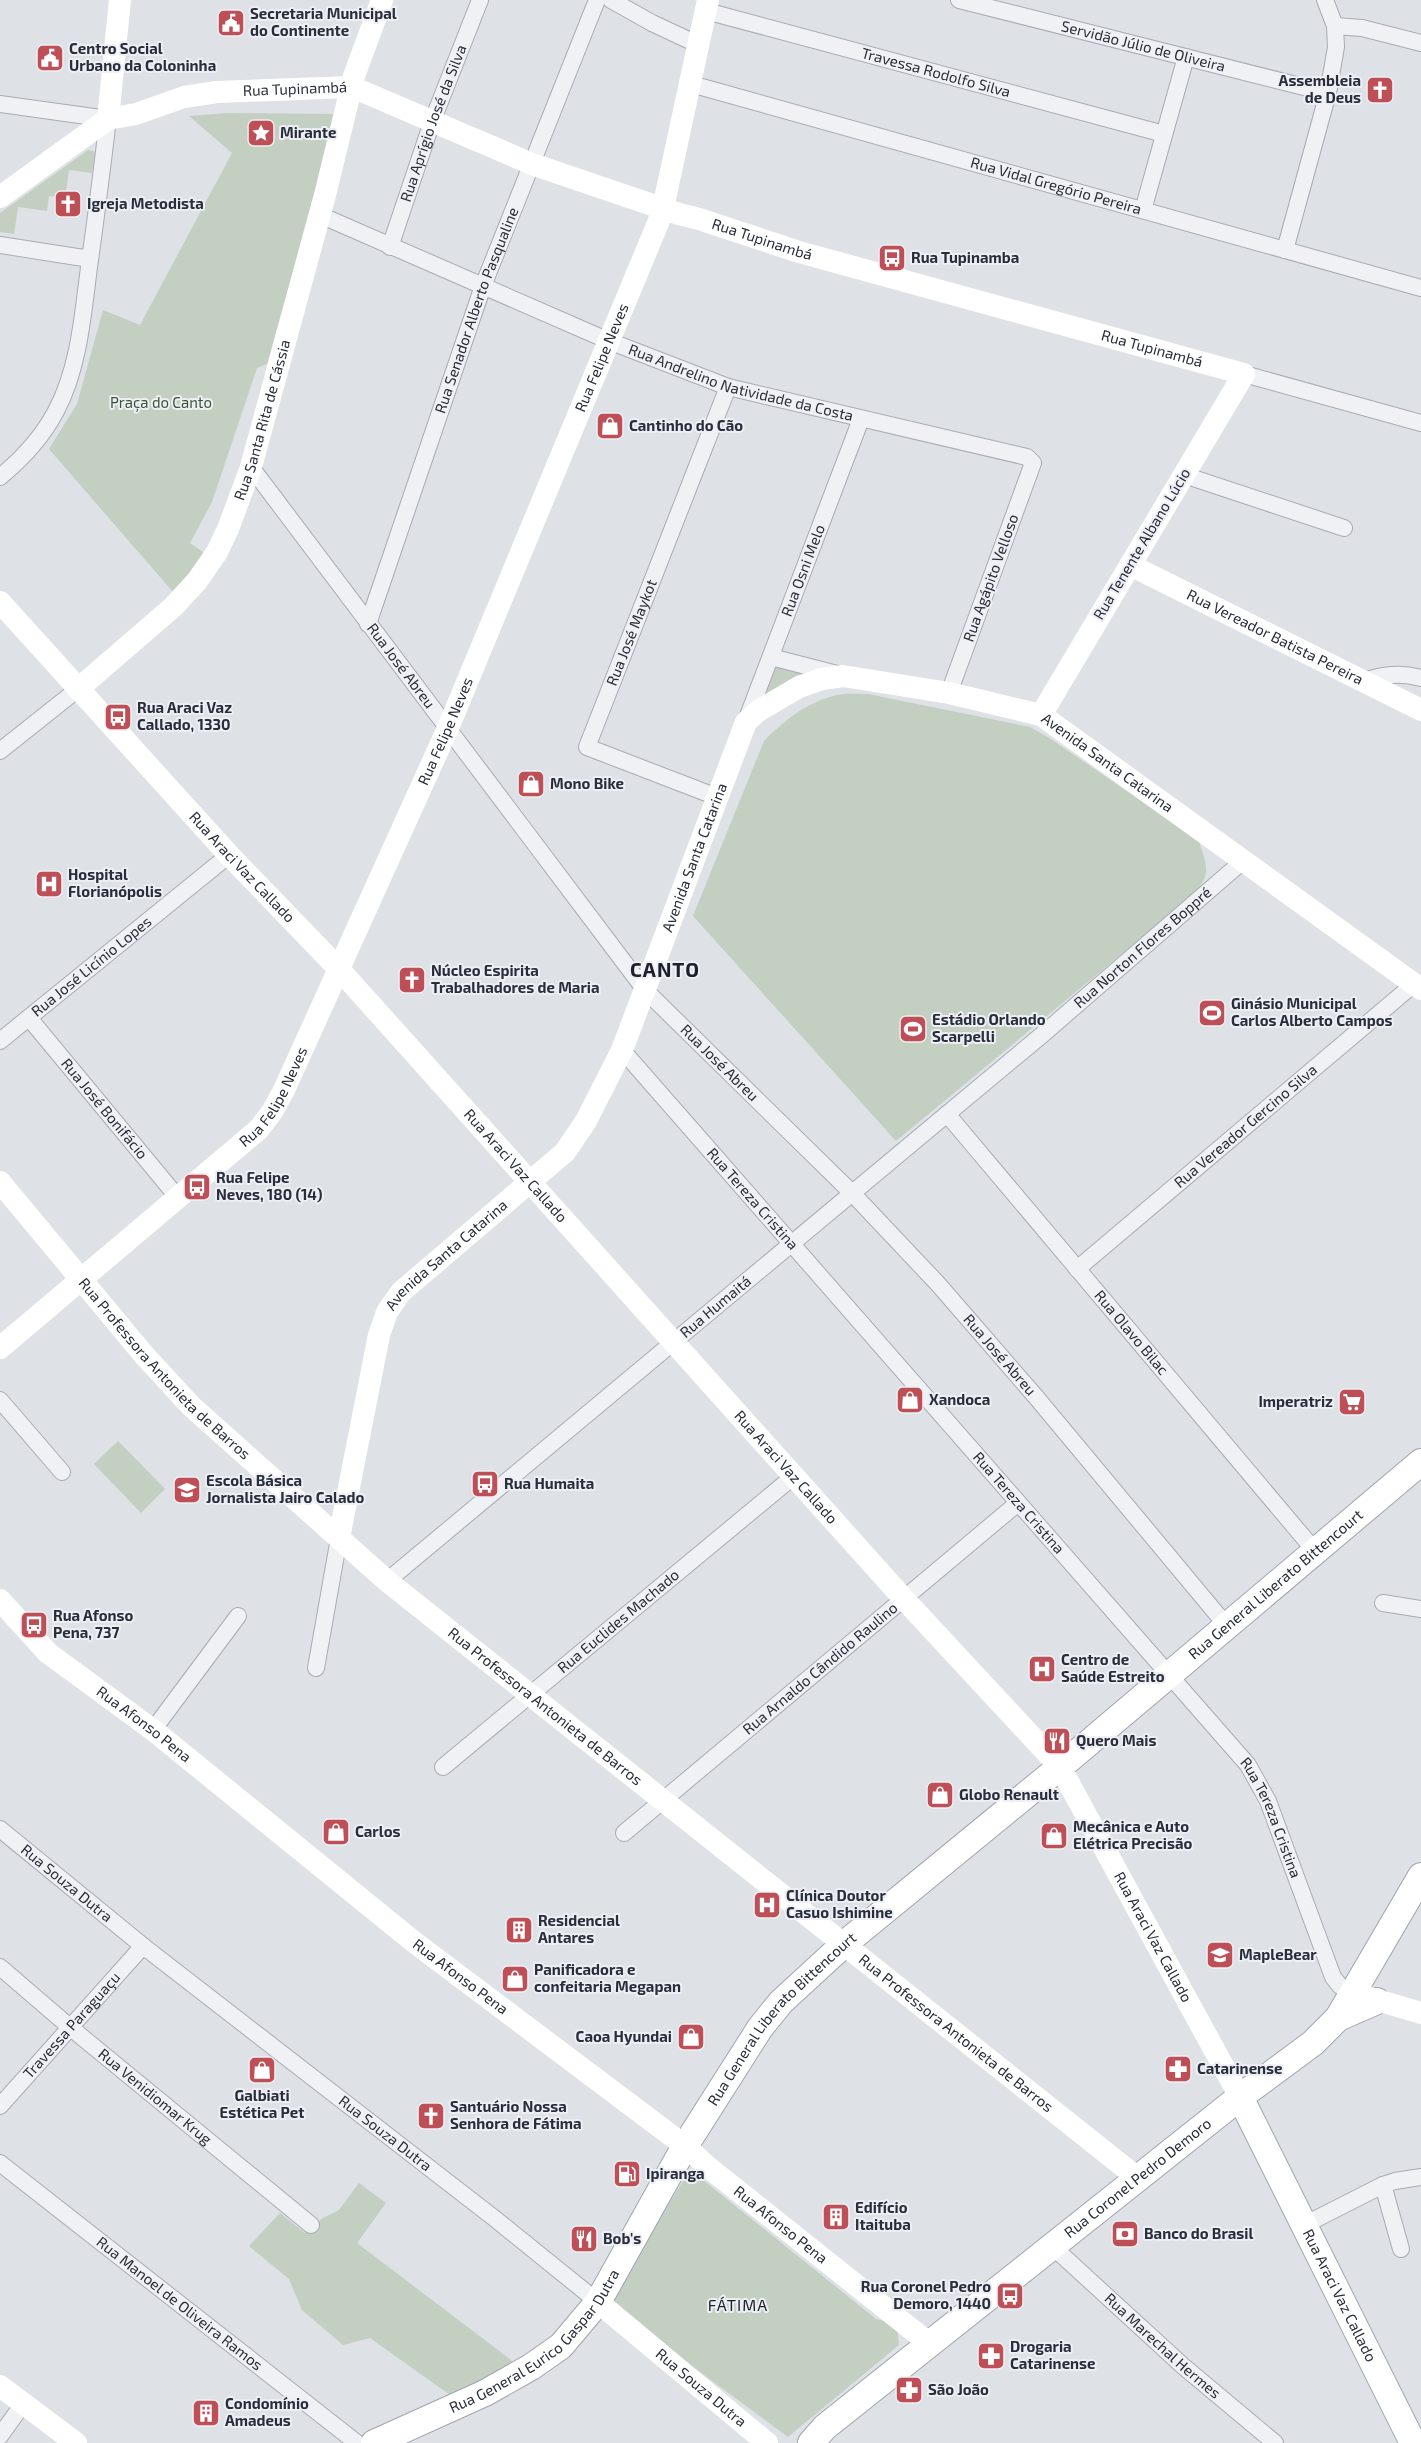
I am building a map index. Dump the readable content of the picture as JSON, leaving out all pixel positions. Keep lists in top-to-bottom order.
{
  "streets": {
    "main road": [
      "Rua Araci Vaz Callado",
      "Rua General Liberato Bittencourt",
      "Rua Coronel Pedro Demoro",
      "Rua General Eurico Gaspar Dutra"
    ],
    "street": [
      "Servidão Júlio de Oliveira",
      "Travessa Rodolfo Silva",
      "Rua Tupinambá",
      "Rua Aprígio José da Silva",
      "Rua Vidal Gregório Pereira",
      "Rua Senador Alberto Pasqualine",
      "Rua Felipe Neves",
      "Rua Andrelino Natividade da Costa",
      "Rua Santa Rita de Cássia",
      "Rua Tenente Albano Lúcio",
      "Rua Osni Melo",
      "Rua Agápito Velloso",
      "Rua José Maykot",
      "Rua Vereador Batista Pereira",
      "Rua José Abreu",
      "Avenida Santa Catarina",
      "Rua Norton Flores Boppré",
      "Rua José Licínio Lopes",
      "Rua José Bonifácio",
      "Rua Vereador Gercino Silva",
      "Rua Tereza Cristina",
      "Rua Humaitá",
      "Rua Olavo Bilac",
      "Rua Professora Antonieta de Barros",
      "Rua Euclides Machado",
      "Rua Arnaldo Cândido Raulino",
      "Rua Afonso Pena",
      "Rua Souza Dutra",
      "Travessa Paraguaçu",
      "Rua Venidiomar Krug",
      "Rua Manoel de Oliveira Ramos",
      "Rua Marechal Hermes"
    ]
  },
  "crossings": [
    ["Travessa Rodolfo Silva", "Rua Felipe Neves"],
    ["Rua Tupinambá", "Rua Aprígio José da Silva"],
    ["Rua Tupinambá", "Rua Senador Alberto Pasqualine"],
    ["Rua Tupinambá", "Rua Felipe Neves"],
    ["Rua Tupinambá", "Rua Santa Rita de Cássia"],
    ["Rua Tupinambá", "Rua Tenente Albano Lúcio"],
    ["Rua Aprígio José da Silva", "Rua Andrelino Natividade da Costa"],
    ["Rua Vidal Gregório Pereira", "Rua Felipe Neves"],
    ["Rua Senador Alberto Pasqualine", "Rua Andrelino Natividade da Costa"],
    ["Rua Senador Alberto Pasqualine", "Rua José Abreu"],
    ["Rua Felipe Neves", "Rua Andrelino Natividade da Costa"],
    ["Rua Felipe Neves", "Rua José Abreu"],
    ["Rua Felipe Neves", "Rua Araci Vaz Callado"],
    ["Rua Felipe Neves", "Rua José Bonifácio"],
    ["Rua Felipe Neves", "Rua Professora Antonieta de Barros"],
    ["Rua Andrelino Natividade da Costa", "Rua Santa Rita de Cássia"],
    ["Rua Andrelino Natividade da Costa", "Rua Osni Melo"],
    ["Rua Andrelino Natividade da Costa", "Rua Agápito Velloso"],
    ["Rua Andrelino Natividade da Costa", "Rua José Maykot"],
    ["Rua Santa Rita de Cássia", "Rua José Abreu"],
    ["Rua Santa Rita de Cássia", "Rua Araci Vaz Callado"],
    ["Rua Tenente Albano Lúcio", "Rua Vereador Batista Pereira"],
    ["Rua Tenente Albano Lúcio", "Avenida Santa Catarina"],
    ["Rua Osni Melo", "Avenida Santa Catarina"],
    ["Rua Agápito Velloso", "Avenida Santa Catarina"],
    ["Rua José Maykot", "Avenida Santa Catarina"],
    ["Rua José Abreu", "Avenida Santa Catarina"],
    ["Rua José Abreu", "Rua Humaitá"],
    ["Rua José Abreu", "Rua General Liberato Bittencourt"],
    ["Avenida Santa Catarina", "Rua Araci Vaz Callado"],
    ["Avenida Santa Catarina", "Rua Norton Flores Boppré"],
    ["Avenida Santa Catarina", "Rua Vereador Gercino Silva"],
    ["Avenida Santa Catarina", "Rua Tereza Cristina"],
    ["Avenida Santa Catarina", "Rua Professora Antonieta de Barros"],
    ["Rua Araci Vaz Callado", "Rua José Licínio Lopes"],
    ["Rua Araci Vaz Callado", "Rua Humaitá"],
    ["Rua Araci Vaz Callado", "Rua General Liberato Bittencourt"],
    ["Rua Araci Vaz Callado", "Rua Euclides Machado"],
    ["Rua Araci Vaz Callado", "Rua Arnaldo Cândido Raulino"],
    ["Rua Araci Vaz Callado", "Rua Coronel Pedro Demoro"],
    ["Rua Norton Flores Boppré", "Rua Humaitá"],
    ["Rua José Licínio Lopes", "Rua José Bonifácio"],
    ["Rua Vereador Gercino Silva", "Rua Olavo Bilac"],
    ["Rua Tereza Cristina", "Rua Humaitá"],
    ["Rua Tereza Cristina", "Rua General Liberato Bittencourt"],
    ["Rua Tereza Cristina", "Rua Arnaldo Cândido Raulino"],
    ["Rua Tereza Cristina", "Rua Coronel Pedro Demoro"],
    ["Rua Humaitá", "Rua Olavo Bilac"],
    ["Rua Humaitá", "Rua Professora Antonieta de Barros"],
    ["Rua Olavo Bilac", "Rua General Liberato Bittencourt"],
    ["Rua Professora Antonieta de Barros", "Rua General Liberato Bittencourt"],
    ["Rua Professora Antonieta de Barros", "Rua Euclides Machado"],
    ["Rua Professora Antonieta de Barros", "Rua Arnaldo Cândido Raulino"],
    ["Rua Professora Antonieta de Barros", "Rua Coronel Pedro Demoro"],
    ["Rua General Liberato Bittencourt", "Rua Afonso Pena"],
    ["Rua General Liberato Bittencourt", "Rua General Eurico Gaspar Dutra"],
    ["Rua Afonso Pena", "Rua Coronel Pedro Demoro"],
    ["Rua Afonso Pena", "Rua General Eurico Gaspar Dutra"],
    ["Rua Souza Dutra", "Travessa Paraguaçu"],
    ["Rua Souza Dutra", "Rua General Eurico Gaspar Dutra"],
    ["Travessa Paraguaçu", "Rua Venidiomar Krug"],
    ["Rua Coronel Pedro Demoro", "Rua Marechal Hermes"]
  ],
  "districts": ["CANTO", "FÁTIMA"],
  "parks": ["Praça do Canto"],
  "places": {
    "public building": ["Secretaria Municipal do Continente", "Centro Social Urbano da Coloninha"],
    "church": [
      "Assembleia de Deus",
      "Igreja Metodista",
      "Núcleo Espirita Trabalhadores de Maria",
      "Santuário Nossa Senhora de Fátima"
    ],
    "place": ["Mirante"],
    "bus stop": [
      "Rua Tupinamba",
      "Rua Araci Vaz Callado, 1330",
      "Rua Felipe Neves, 180 (14)",
      "Rua Humaita",
      "Rua Afonso Pena, 737",
      "Rua Coronel Pedro Demoro, 1440"
    ],
    "shop": [
      "Cantinho do Cão",
      "Mono Bike",
      "Xandoca",
      "Globo Renault",
      "Carlos",
      "Mecânica e Auto Elétrica Precisão",
      "Panificadora e confeitaria Megapan",
      "Caoa Hyundai",
      "Galbiati Estética Pet"
    ],
    "hospital": ["Hospital Florianópolis", "Centro de Saúde Estreito", "Clínica Doutor Casuo Ishimine"],
    "sports": ["Ginásio Municipal Carlos Alberto Campos", "Estádio Orlando Scarpelli"],
    "supermarket": ["Imperatriz"],
    "school or university": ["Escola Básica Jornalista Jairo Calado", "MapleBear"],
    "restaurant": ["Quero Mais", "Bob's"],
    "building": ["Residencial Antares", "Edifício Itaituba", "Condomínio Amadeus"],
    "pharmacy": ["Catarinense", "Drogaria Catarinense", "São João"],
    "fuel station": ["Ipiranga"],
    "bank": ["Banco do Brasil"]
  }
}
